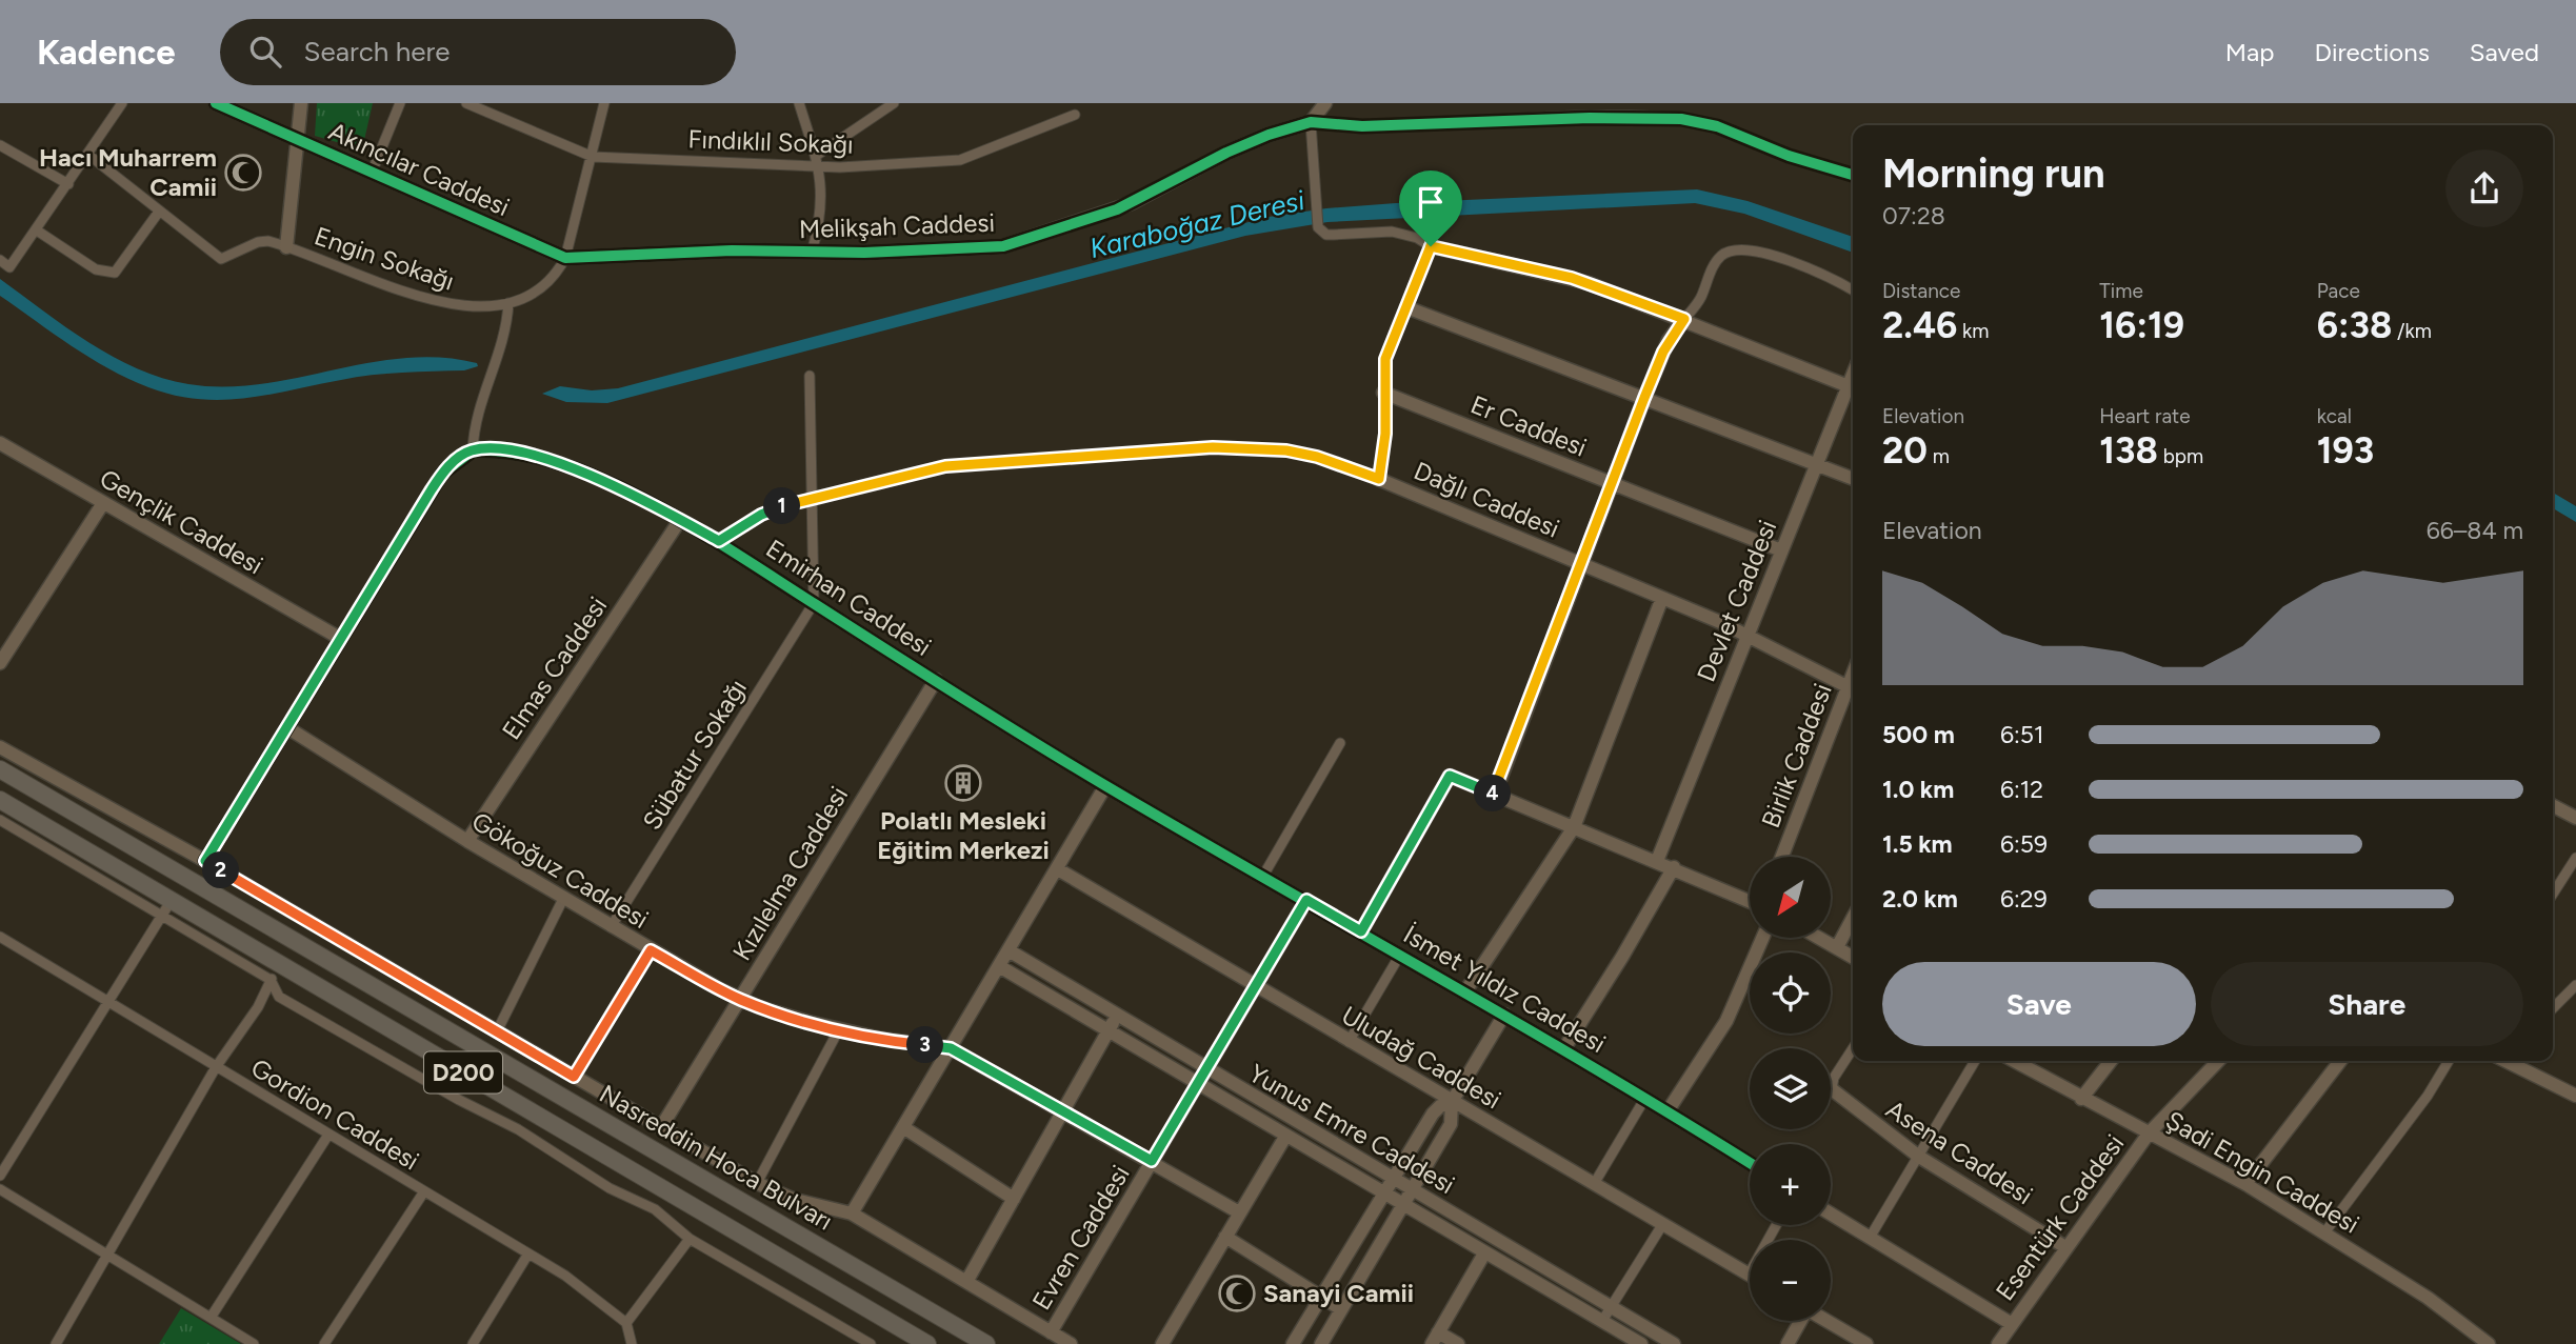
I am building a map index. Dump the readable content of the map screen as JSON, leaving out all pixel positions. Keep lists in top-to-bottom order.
{
  "streets": {
    "highway": ["D200", "Nasreddin Hoca Bulvarı"],
    "street": [
      "Fındıklıl Sokağı",
      "Akıncılar Caddesi",
      "Melikşah Caddesi",
      "Engin Sokağı",
      "Er Caddesi",
      "Dağlı Caddesi",
      "Gençlik Caddesi",
      "Emirhan Caddesi",
      "Devlet Caddesi",
      "Elmas Caddesi",
      "Sübatur Sokağı",
      "Birlik Caddesi",
      "Gökoğuz Caddesi",
      "Kızılelma Caddesi",
      "İsmet Yıldız Caddesi",
      "Uludağ Caddesi",
      "Gordion Caddesi",
      "Yunus Emre Caddesi",
      "Asena Caddesi",
      "Şadi Engin Caddesi",
      "Esentürk Caddesi",
      "Evren Caddesi"
    ]
  },
  "crossings": [
    ["Akıncılar Caddesi", "Melikşah Caddesi"],
    ["Akıncılar Caddesi", "Engin Sokağı"],
    ["Melikşah Caddesi", "Engin Sokağı"],
    ["Er Caddesi", "Devlet Caddesi"],
    ["Dağlı Caddesi", "Devlet Caddesi"],
    ["Dağlı Caddesi", "Birlik Caddesi"],
    ["Emirhan Caddesi", "Elmas Caddesi"],
    ["Emirhan Caddesi", "Sübatur Sokağı"],
    ["Emirhan Caddesi", "Kızılelma Caddesi"],
    ["Emirhan Caddesi", "İsmet Yıldız Caddesi"],
    ["Elmas Caddesi", "Gökoğuz Caddesi"],
    ["Sübatur Sokağı", "Gökoğuz Caddesi"],
    ["Gökoğuz Caddesi", "Kızılelma Caddesi"],
    ["İsmet Yıldız Caddesi", "Evren Caddesi"],
    ["Uludağ Caddesi", "Evren Caddesi"],
    ["Yunus Emre Caddesi", "Evren Caddesi"],
    ["Asena Caddesi", "Esentürk Caddesi"],
    ["Şadi Engin Caddesi", "Esentürk Caddesi"]
  ],
  "water": ["Karaboğaz Deresi"],
  "places": {
    "mosque": ["Hacı Muharrem Camii", "Sanayi Camii"],
    "building": ["Polatlı Mesleki Eğitim Merkezi"]
  },
  "north": "bottom left",
  "page": {
    "header": "Kadence",
    "search": "Search here",
    "nav": ["Map", "Directions", "Saved"],
    "heading": ["Morning run", "07:28"],
    "stats": [
      ["Distance", "2.46 km"],
      ["Time", "16:19"],
      ["Pace", "6:38 /km"],
      ["Elevation", "20 m"],
      ["Heart rate", "138 bpm"],
      ["kcal", "193"]
    ],
    "pins": [
      "1",
      "4",
      "2",
      "3"
    ],
    "chart": ["Elevation", "66–84 m"],
    "list": [
      {
        "name": "500 m",
        "note": "6:51"
      },
      {
        "name": "1.0 km",
        "note": "6:12"
      },
      {
        "name": "1.5 km",
        "note": "6:59"
      },
      {
        "name": "2.0 km",
        "note": "6:29"
      }
    ],
    "map_buttons": ["+", "−"],
    "buttons": ["Save", "Share"]
  }
}
